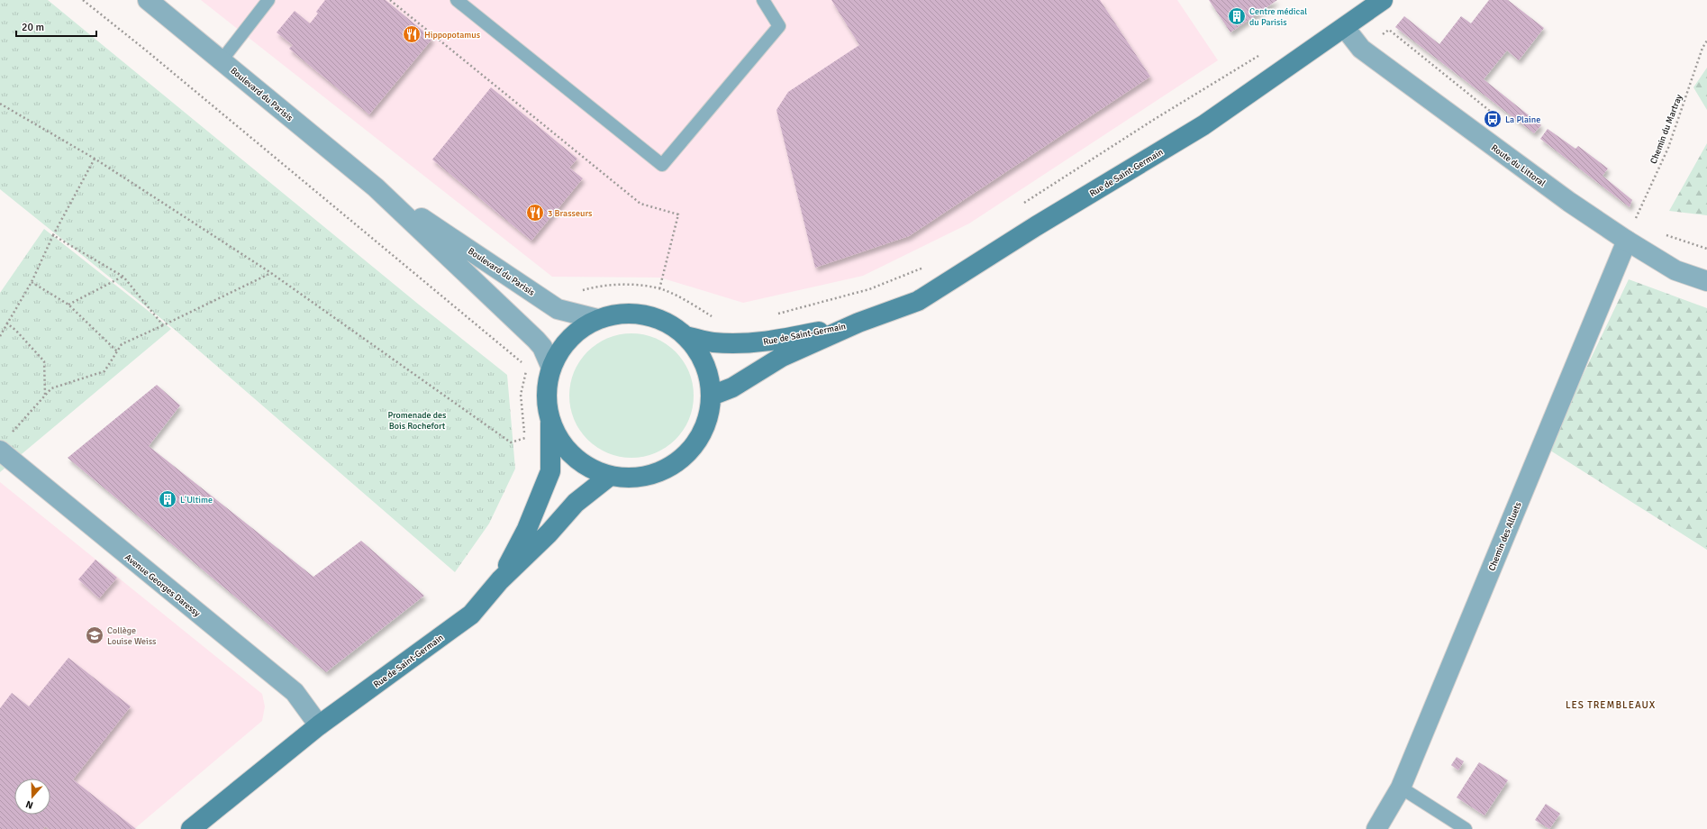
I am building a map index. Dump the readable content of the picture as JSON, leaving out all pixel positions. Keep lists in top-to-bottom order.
{
  "streets": {
    "main road": ["Rue de Saint-Germain"],
    "street": [
      "Boulevard du Parisis",
      "Route du Littoral",
      "Chemin des Alluets",
      "Avenue Georges Daressy"
    ],
    "path": ["Chemin du Martray"]
  },
  "crossings": [
    ["Chemin du Martray", "Route du Littoral"],
    ["Chemin du Martray", "Chemin des Alluets"],
    ["Route du Littoral", "Rue de Saint-Germain"],
    ["Route du Littoral", "Chemin des Alluets"],
    ["Rue de Saint-Germain", "Avenue Georges Daressy"]
  ],
  "districts": ["LES TREMBLEAUX"],
  "parks": ["Promenade des Bois Rochefort"],
  "places": {
    "building": ["Centre médical du Parisis", "L'Ultime"],
    "restaurant": ["Hippopotamus", "3 Brasseurs"],
    "bus stop": ["La Plaine"],
    "school or university": ["Collège Louise Weiss"]
  },
  "scale_bar": "20 m",
  "north": "bottom"
}
